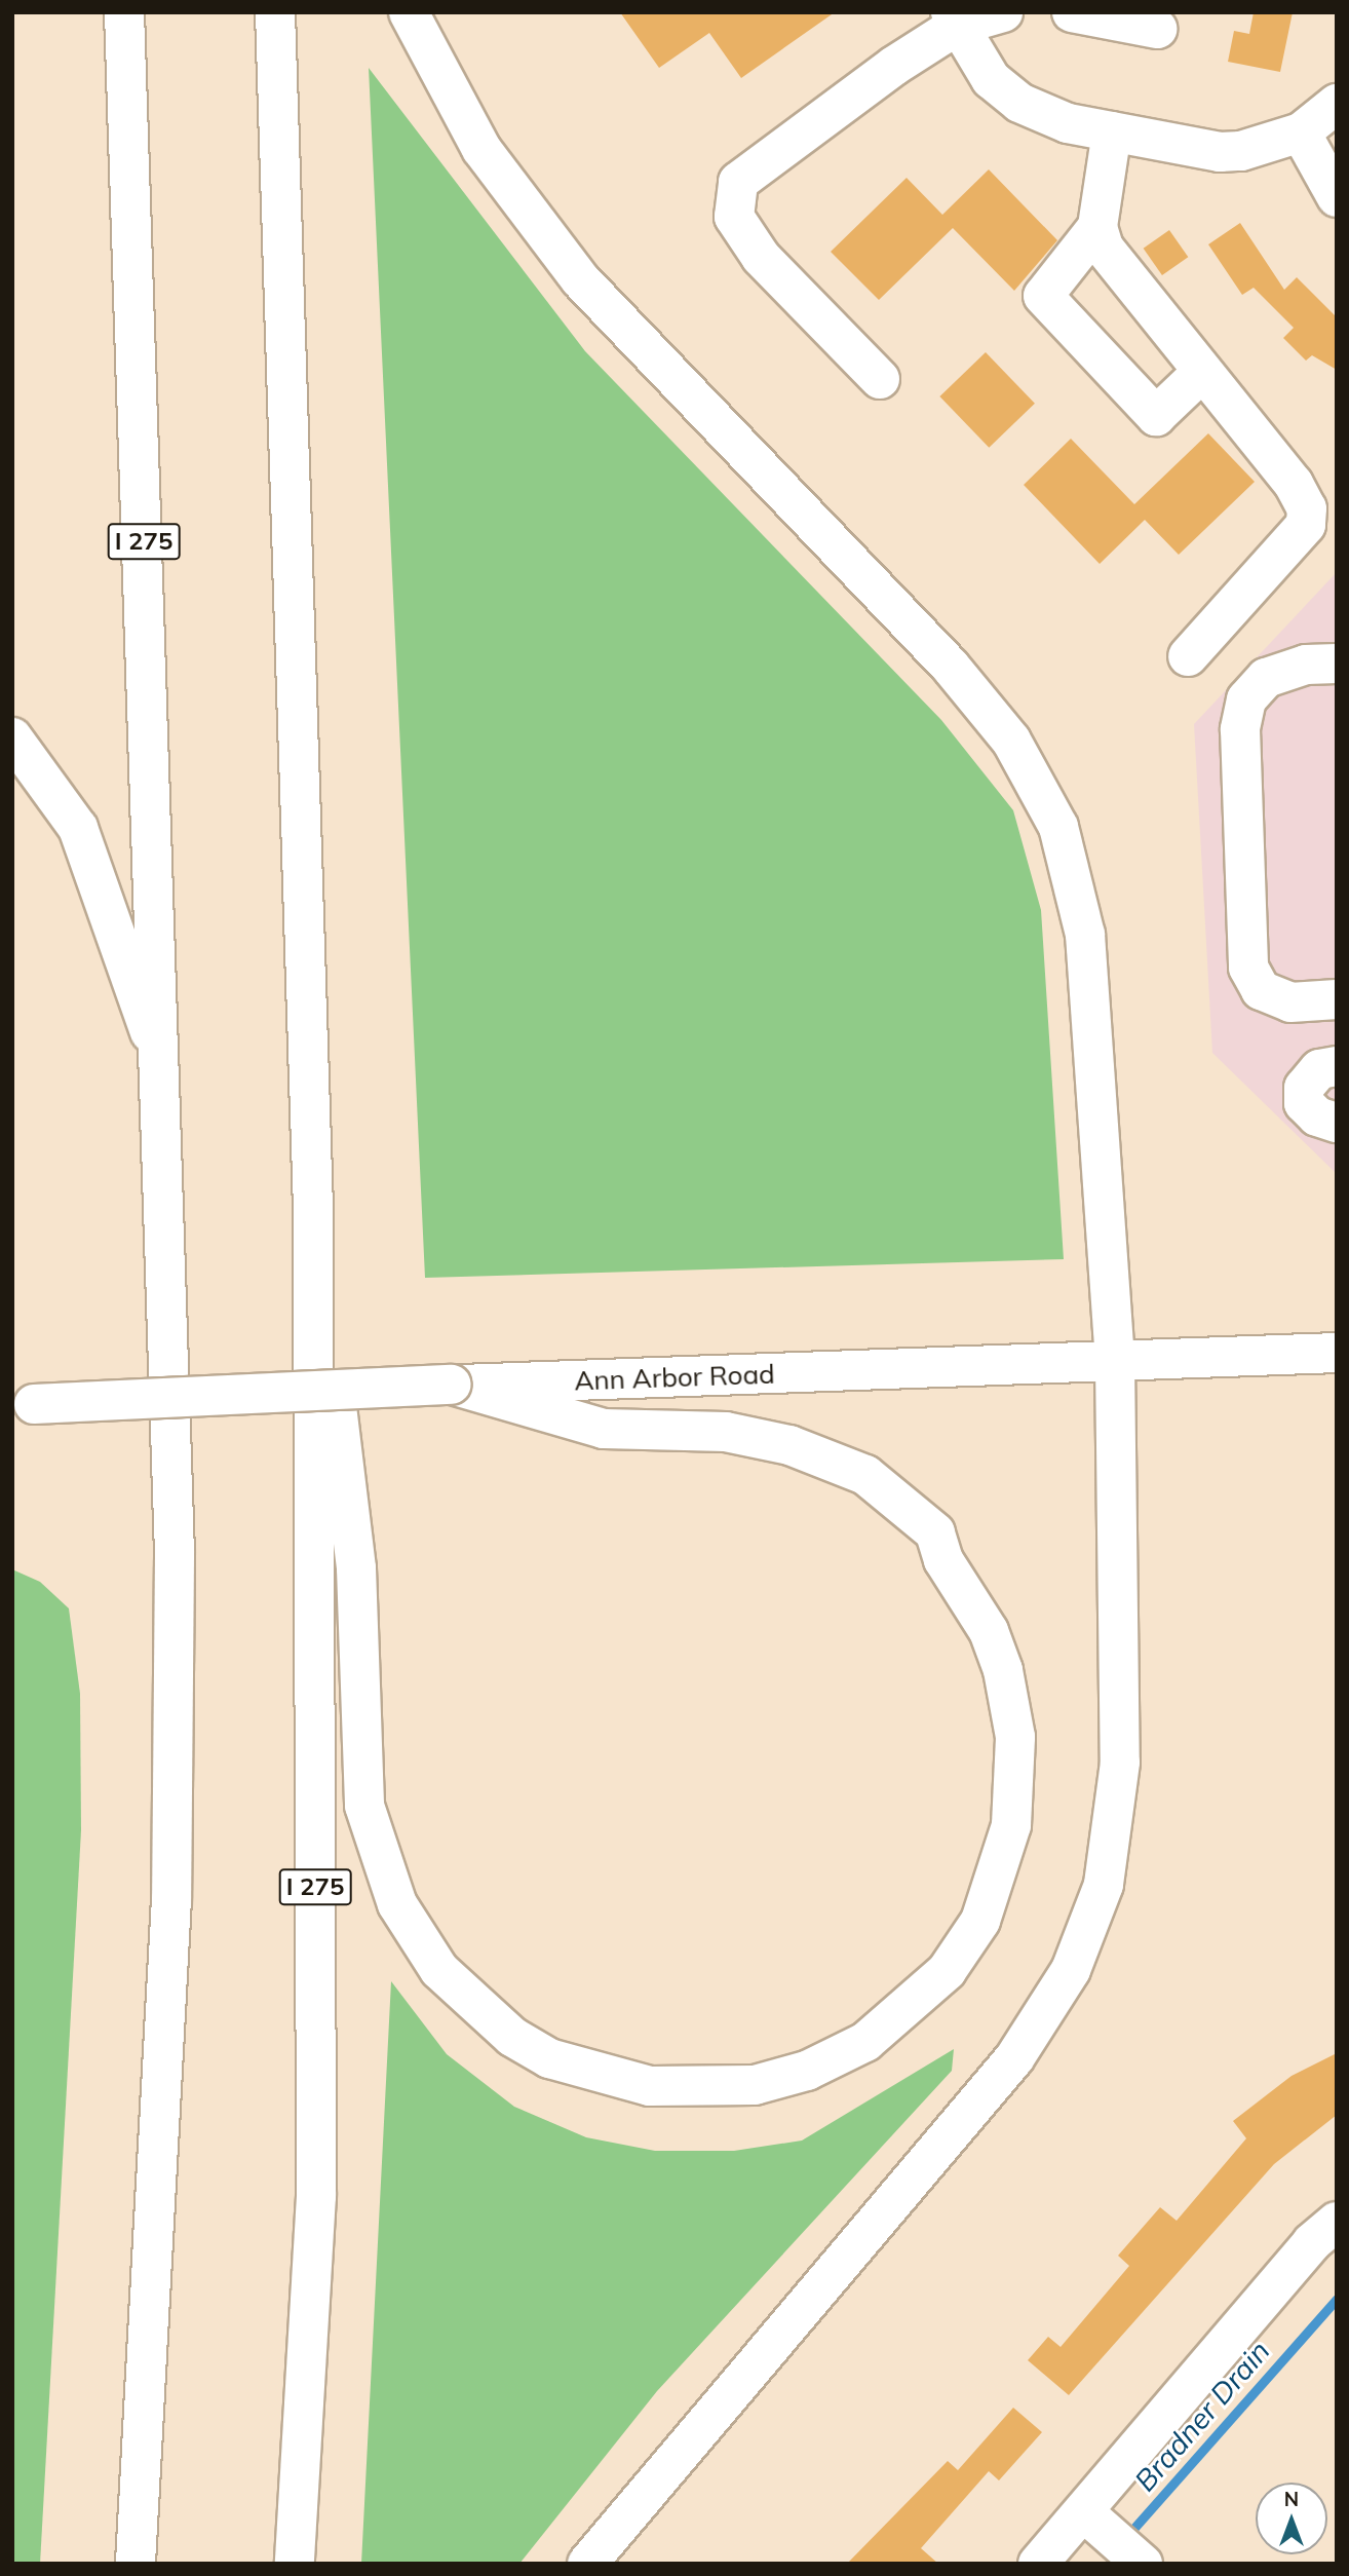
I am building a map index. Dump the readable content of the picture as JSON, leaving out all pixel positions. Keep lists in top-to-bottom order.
{
  "streets": {
    "main road": ["I 275", "Ann Arbor Road"]
  },
  "water": ["Bradner Drain"],
  "north": "top"
}
